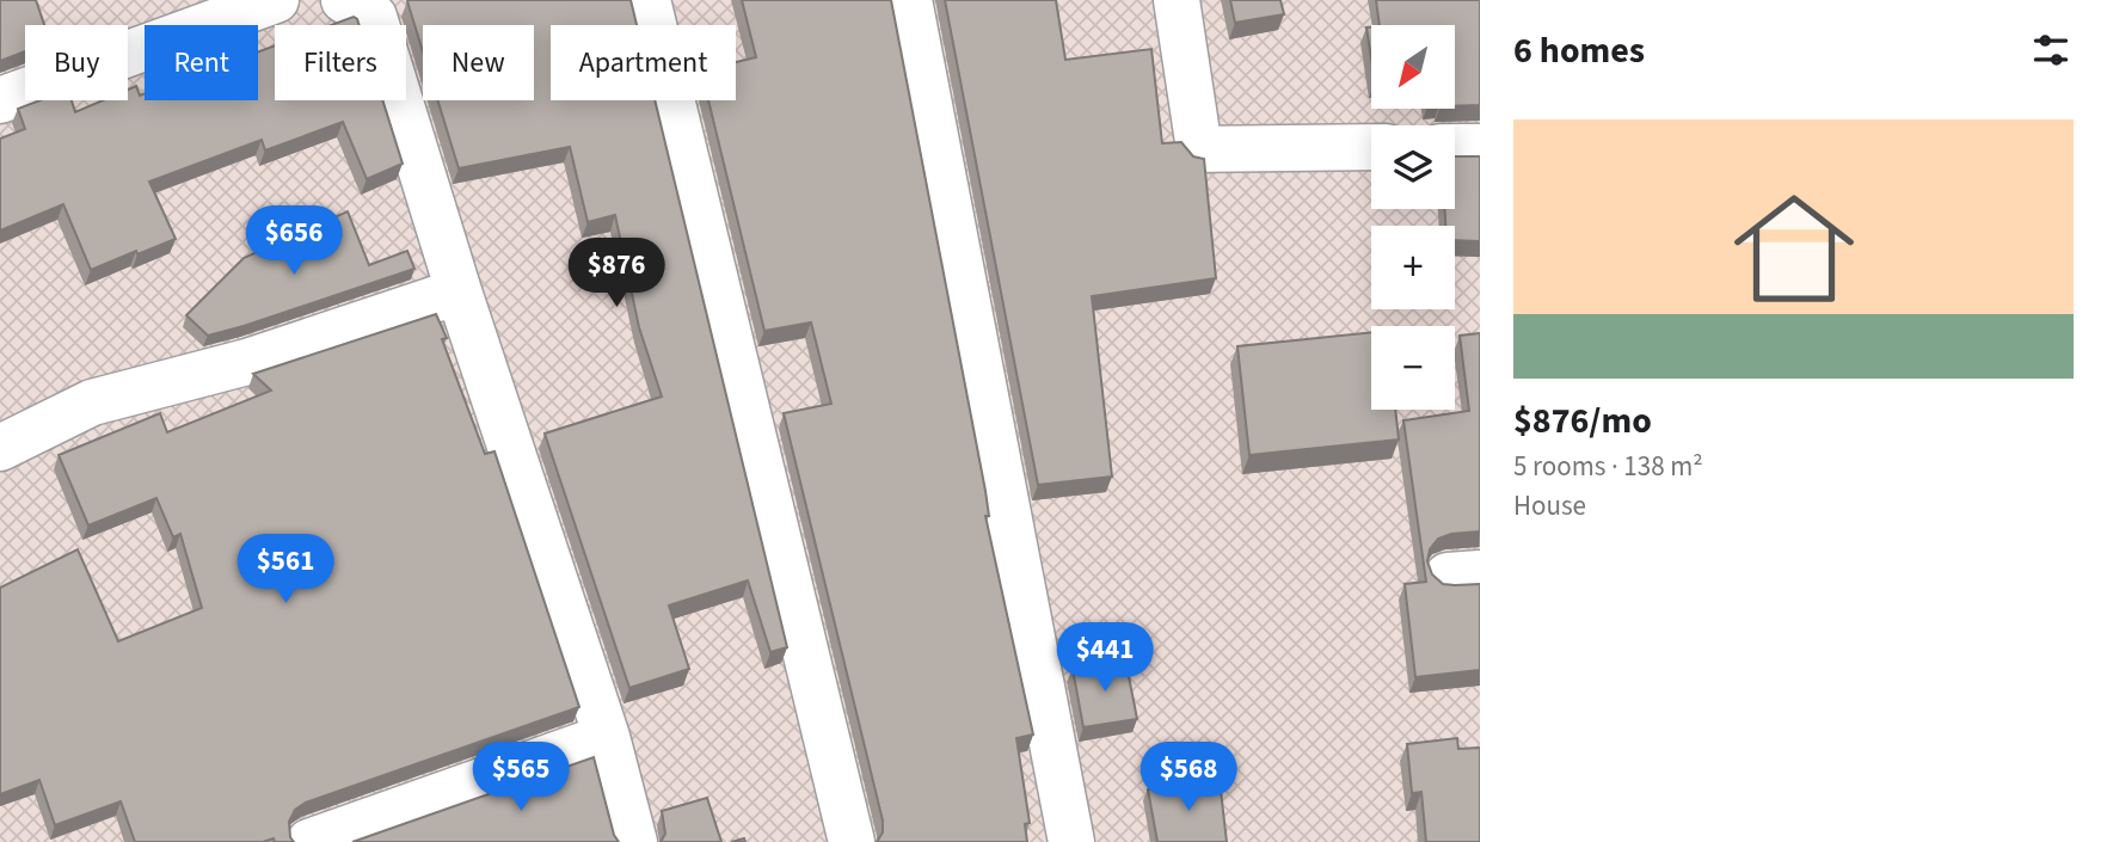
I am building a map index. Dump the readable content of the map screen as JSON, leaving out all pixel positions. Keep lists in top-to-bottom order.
{
  "north": "bottom left",
  "page": {
    "heading": "6 homes",
    "map_buttons": ["+", "−"],
    "chip": [
      "Buy",
      "Rent",
      "Filters",
      "New",
      "Apartment"
    ],
    "list": [
      {
        "name": "$876/mo",
        "note": "5 rooms · 138 m² · House"
      }
    ],
    "price": [
      "$656",
      "$876",
      "$561",
      "$441",
      "$565",
      "$568"
    ]
  }
}
